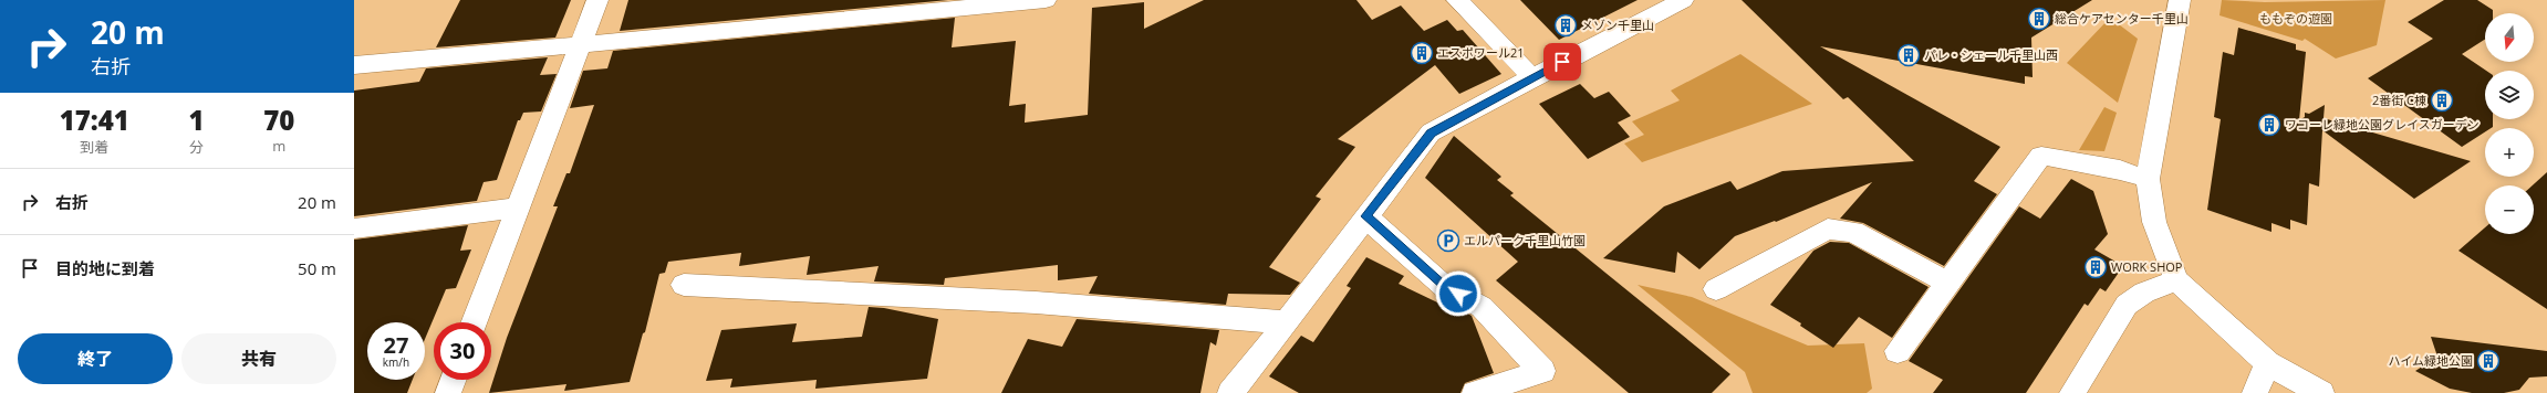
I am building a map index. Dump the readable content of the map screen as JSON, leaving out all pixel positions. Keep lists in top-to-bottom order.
{
  "parks": ["ももぞの遊園"],
  "places": {
    "building": [
      "総合ケアセンター千里山",
      "メゾン千里山",
      "エスポワール21",
      "パレ・シェール千里山西",
      "2番街 C棟",
      "ワコーレ緑地公園グレイスガーデン",
      "WORK SHOP",
      "ハイム緑地公園"
    ],
    "parking": ["エルパーク千里山竹園"]
  },
  "north": "bottom",
  "page": {
    "turn": ["20 m", "右折"],
    "map_buttons": ["+", "−"],
    "eta": [
      "17:41",
      "到着",
      "1",
      "分",
      "70",
      "m"
    ],
    "list": [
      {
        "name": "右折",
        "value": "20 m"
      },
      {
        "name": "目的地に到着",
        "value": "50 m"
      }
    ],
    "speed": "27 km/h",
    "limit": "30",
    "buttons": ["終了", "共有"]
  }
}
